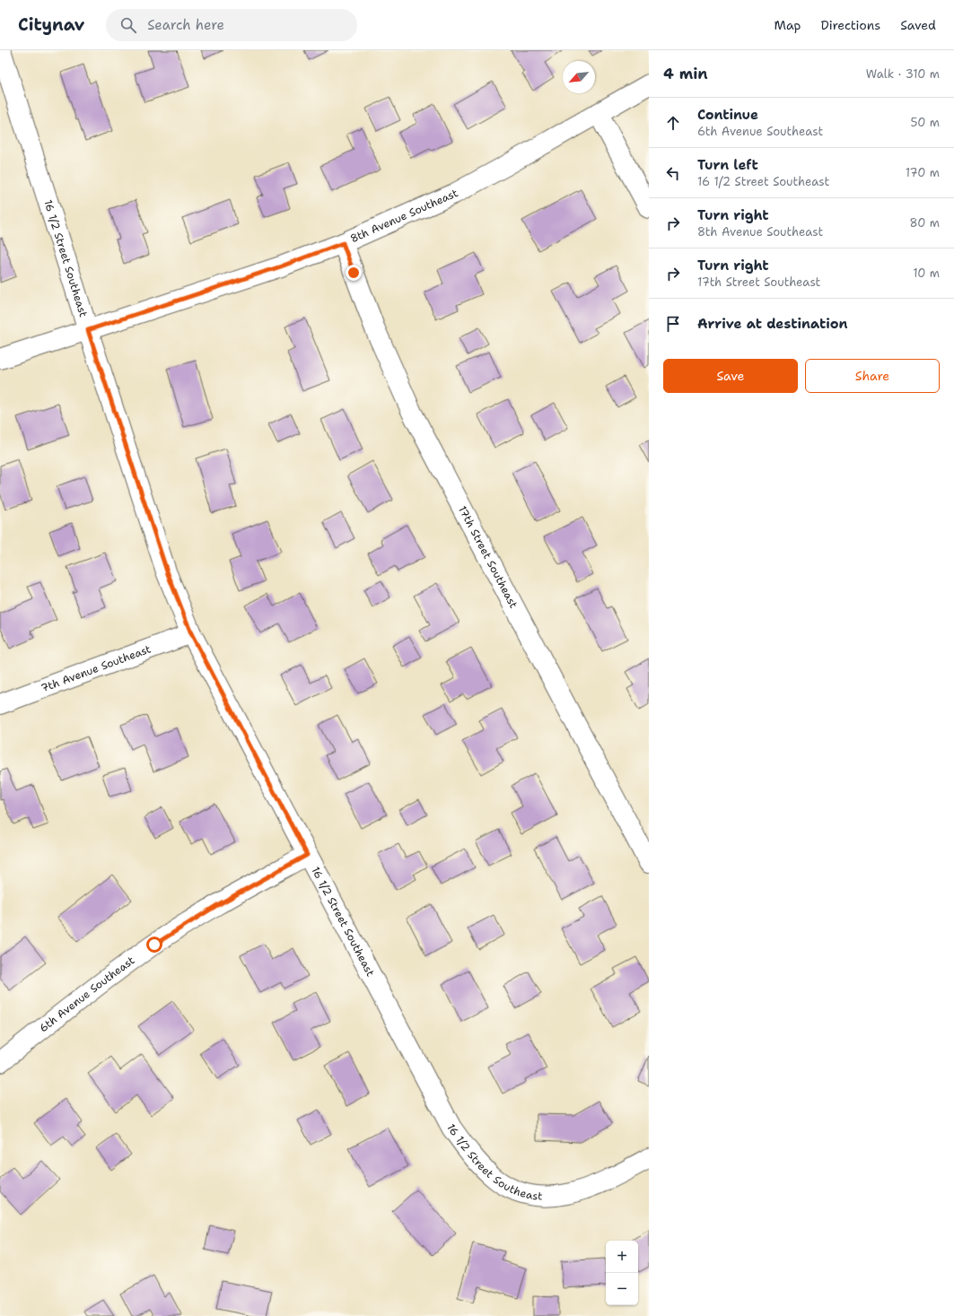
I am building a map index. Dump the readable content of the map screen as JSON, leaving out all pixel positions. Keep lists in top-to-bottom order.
{
  "streets": {
    "street": [
      "8th Avenue Southeast",
      "16 1/2 Street Southeast",
      "17th Street Southeast",
      "7th Avenue Southeast",
      "6th Avenue Southeast"
    ]
  },
  "crossings": [
    ["8th Avenue Southeast", "16 1/2 Street Southeast"],
    ["8th Avenue Southeast", "17th Street Southeast"],
    ["16 1/2 Street Southeast", "7th Avenue Southeast"],
    ["16 1/2 Street Southeast", "6th Avenue Southeast"]
  ],
  "north": "bottom left",
  "page": {
    "header": "Citynav",
    "search": "Search here",
    "nav": ["Map", "Directions", "Saved"],
    "heading": ["4 min", "Walk · 310 m"],
    "list": [
      ["Continue", "6th Avenue Southeast", "50 m"],
      ["Turn left", "16 1/2 Street Southeast", "170 m"],
      ["Turn right", "8th Avenue Southeast", "80 m"],
      ["Turn right", "17th Street Southeast", "10 m"],
      "Arrive at destination"
    ],
    "buttons": ["Save", "Share"],
    "map_buttons": ["+", "−"]
  }
}
